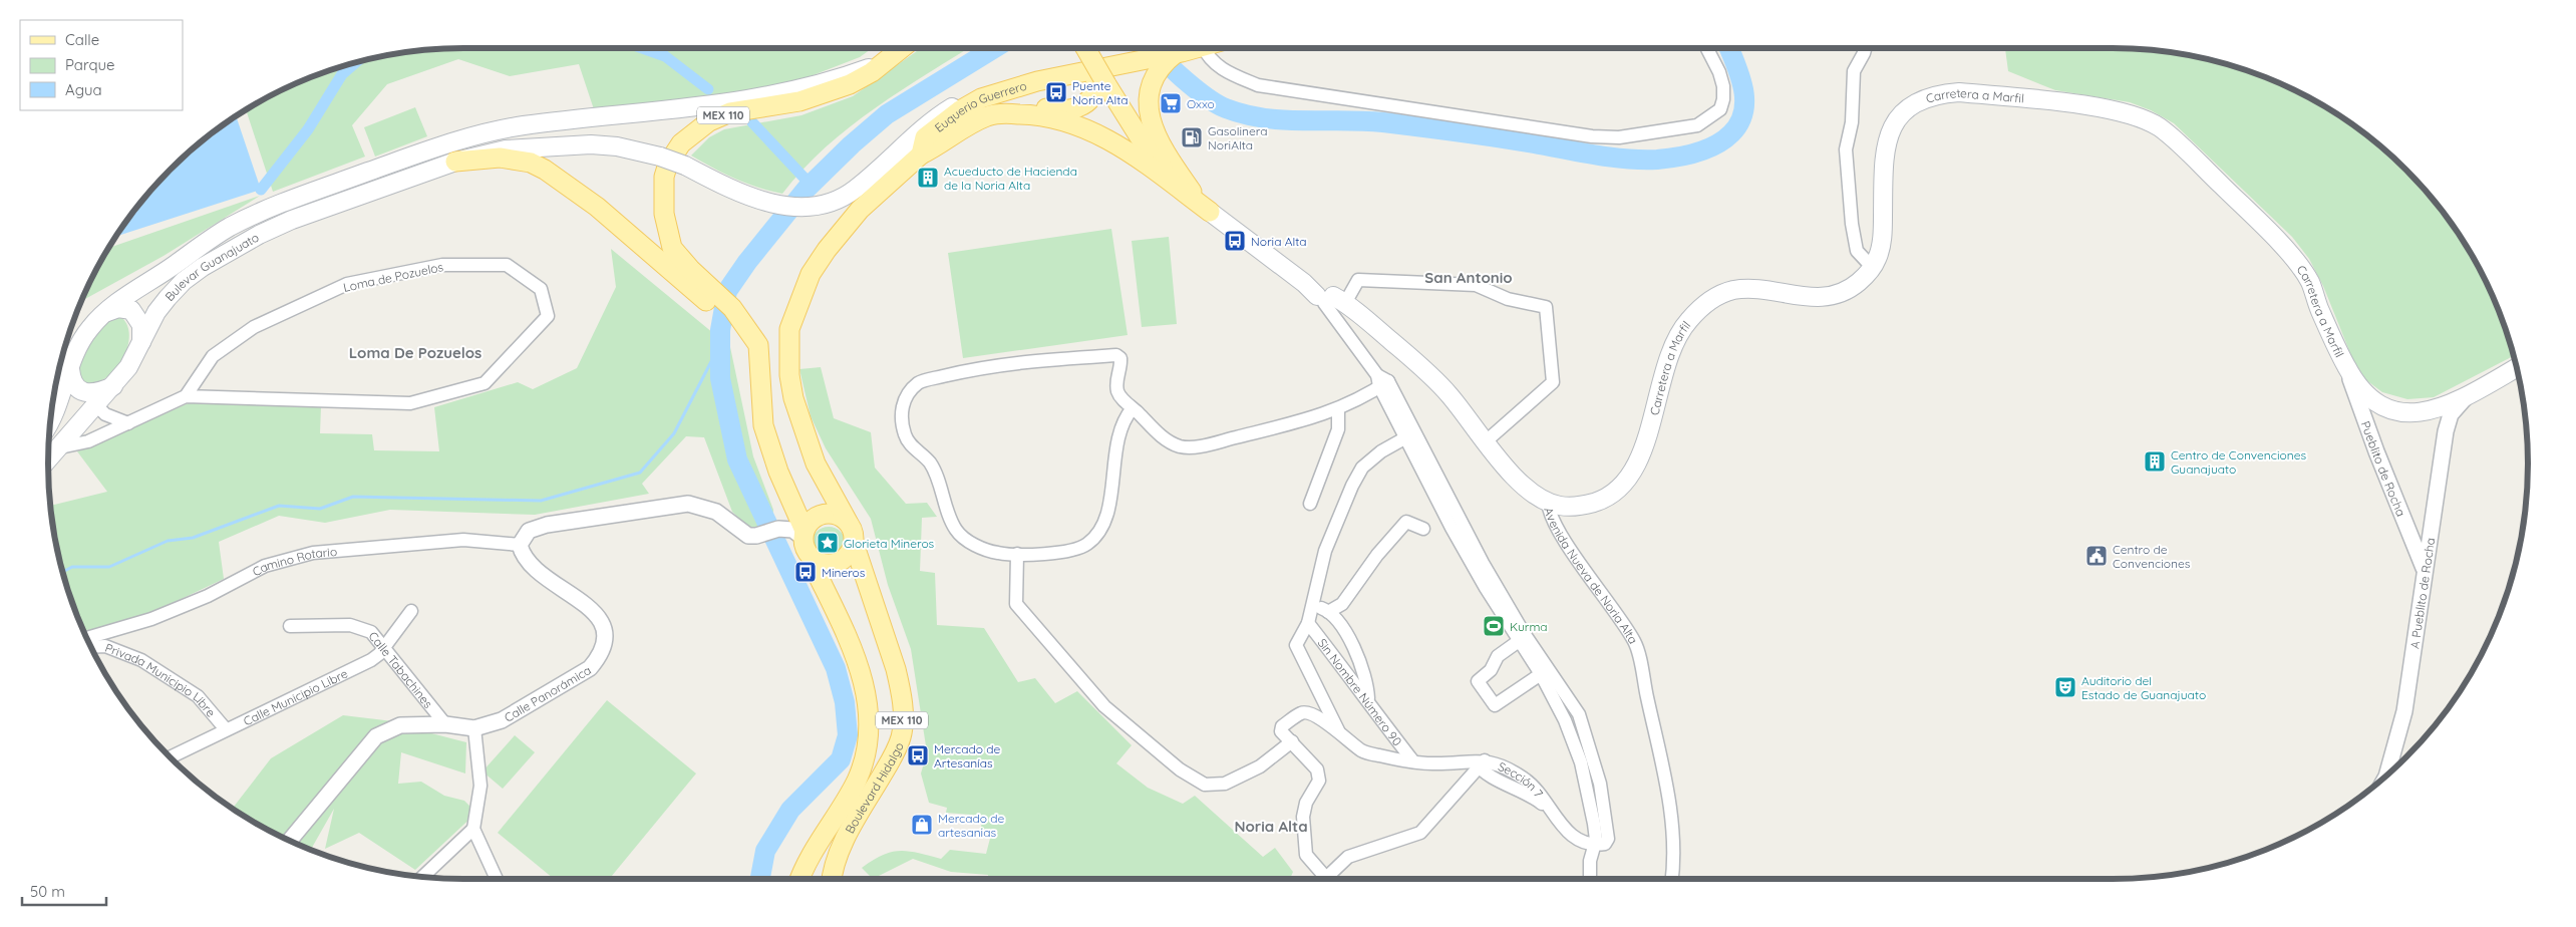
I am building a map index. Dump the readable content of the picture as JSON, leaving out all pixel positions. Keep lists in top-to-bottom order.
{
  "streets": {
    "main road": [
      "Carretera a Marfil",
      "Euquerio Guerrero",
      "MEX 110",
      "Bulevar Guanajuato",
      "Avenida Nueva de Noria Alta",
      "Boulevard Hidalgo"
    ],
    "street": [
      "Loma de Pozuelos",
      "Pueblito de Rocha",
      "Camino Rotario",
      "A Pueblito de Rocha",
      "Calle Tabachines",
      "Privada Municipio Libre",
      "Calle Panorámica",
      "Sin Nombre Número 90",
      "Calle Municipio Libre",
      "Sección 7"
    ]
  },
  "crossings": [
    ["Carretera a Marfil", "Pueblito de Rocha"],
    ["Carretera a Marfil", "Avenida Nueva de Noria Alta"],
    ["Carretera a Marfil", "A Pueblito de Rocha"],
    ["Euquerio Guerrero", "MEX 110"],
    ["Euquerio Guerrero", "Bulevar Guanajuato"],
    ["Euquerio Guerrero", "Boulevard Hidalgo"],
    ["MEX 110", "Bulevar Guanajuato"],
    ["MEX 110", "Boulevard Hidalgo"],
    ["Pueblito de Rocha", "A Pueblito de Rocha"],
    ["Camino Rotario", "Calle Panorámica"],
    ["Calle Tabachines", "Calle Panorámica"],
    ["Calle Tabachines", "Calle Municipio Libre"],
    ["Privada Municipio Libre", "Calle Municipio Libre"]
  ],
  "districts": ["San Antonio", "Loma De Pozuelos", "Noria Alta"],
  "places": {
    "bus stop": [
      "Puente Noria Alta",
      "Noria Alta",
      "Mineros",
      "Mercado de Artesanías"
    ],
    "supermarket": ["Oxxo"],
    "fuel station": ["Gasolinera NoriAlta"],
    "building": ["Acueducto de Hacienda de la Noria Alta", "Centro de Convenciones Guanajuato"],
    "place": ["Glorieta Mineros"],
    "public building": ["Centro de Convenciones"],
    "sports": ["Kurma"],
    "theatre": ["Auditorio del Estado de Guanajuato"],
    "shop": ["Mercado de artesanias"]
  },
  "legend": ["Calle", "Parque", "Agua"],
  "scale_bar": "50 m"
}
